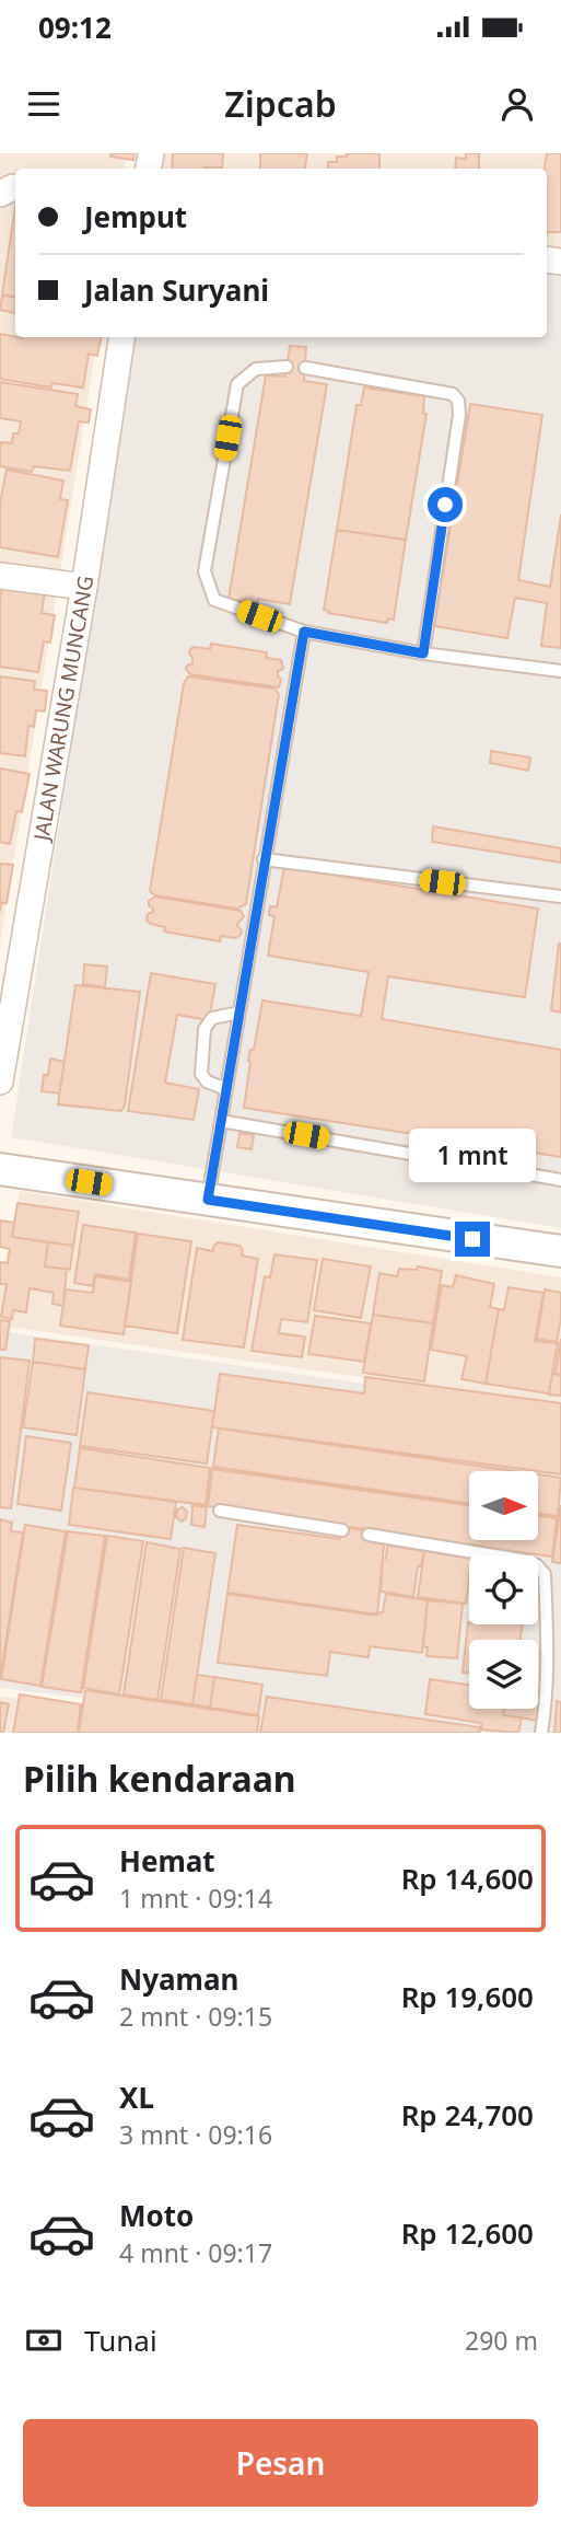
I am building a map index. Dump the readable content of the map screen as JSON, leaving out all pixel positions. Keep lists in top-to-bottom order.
{
  "streets": {
    "street": ["JALAN WARUNG MUNCANG"]
  },
  "north": "right",
  "page": {
    "status": "09:12",
    "header": "Zipcab",
    "banner": ["Jemput", "Jalan Suryani"],
    "bubble": "1 mnt",
    "heading": "Pilih kendaraan",
    "list": [
      {
        "name": "Hemat",
        "note": "1 mnt · 09:14",
        "value": "Rp 14,600"
      },
      {
        "name": "Nyaman",
        "note": "2 mnt · 09:15",
        "value": "Rp 19,600"
      },
      {
        "name": "XL",
        "note": "3 mnt · 09:16",
        "value": "Rp 24,700"
      },
      {
        "name": "Moto",
        "note": "4 mnt · 09:17",
        "value": "Rp 12,600"
      }
    ],
    "pay": ["Tunai", "290 m"],
    "buttons": "Pesan"
  }
}
